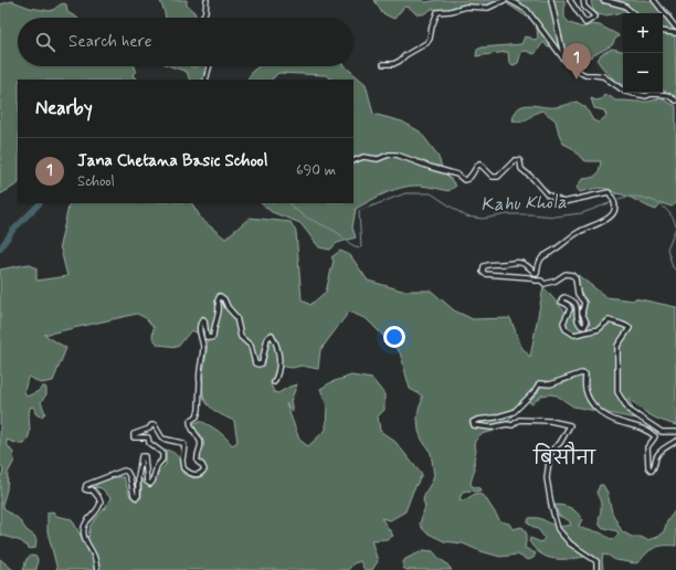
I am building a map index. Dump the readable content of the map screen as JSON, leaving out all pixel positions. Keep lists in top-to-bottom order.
{
  "districts": ["बिसौना"],
  "water": ["Kahu Khola"],
  "page": {
    "map_buttons": ["+", "−"],
    "search": "Search here",
    "pins": "1",
    "heading": "Nearby",
    "list": [
      {
        "mark": "1",
        "name": "Jana Chetana Basic School",
        "note": "School",
        "value": "690 m"
      }
    ]
  }
}
